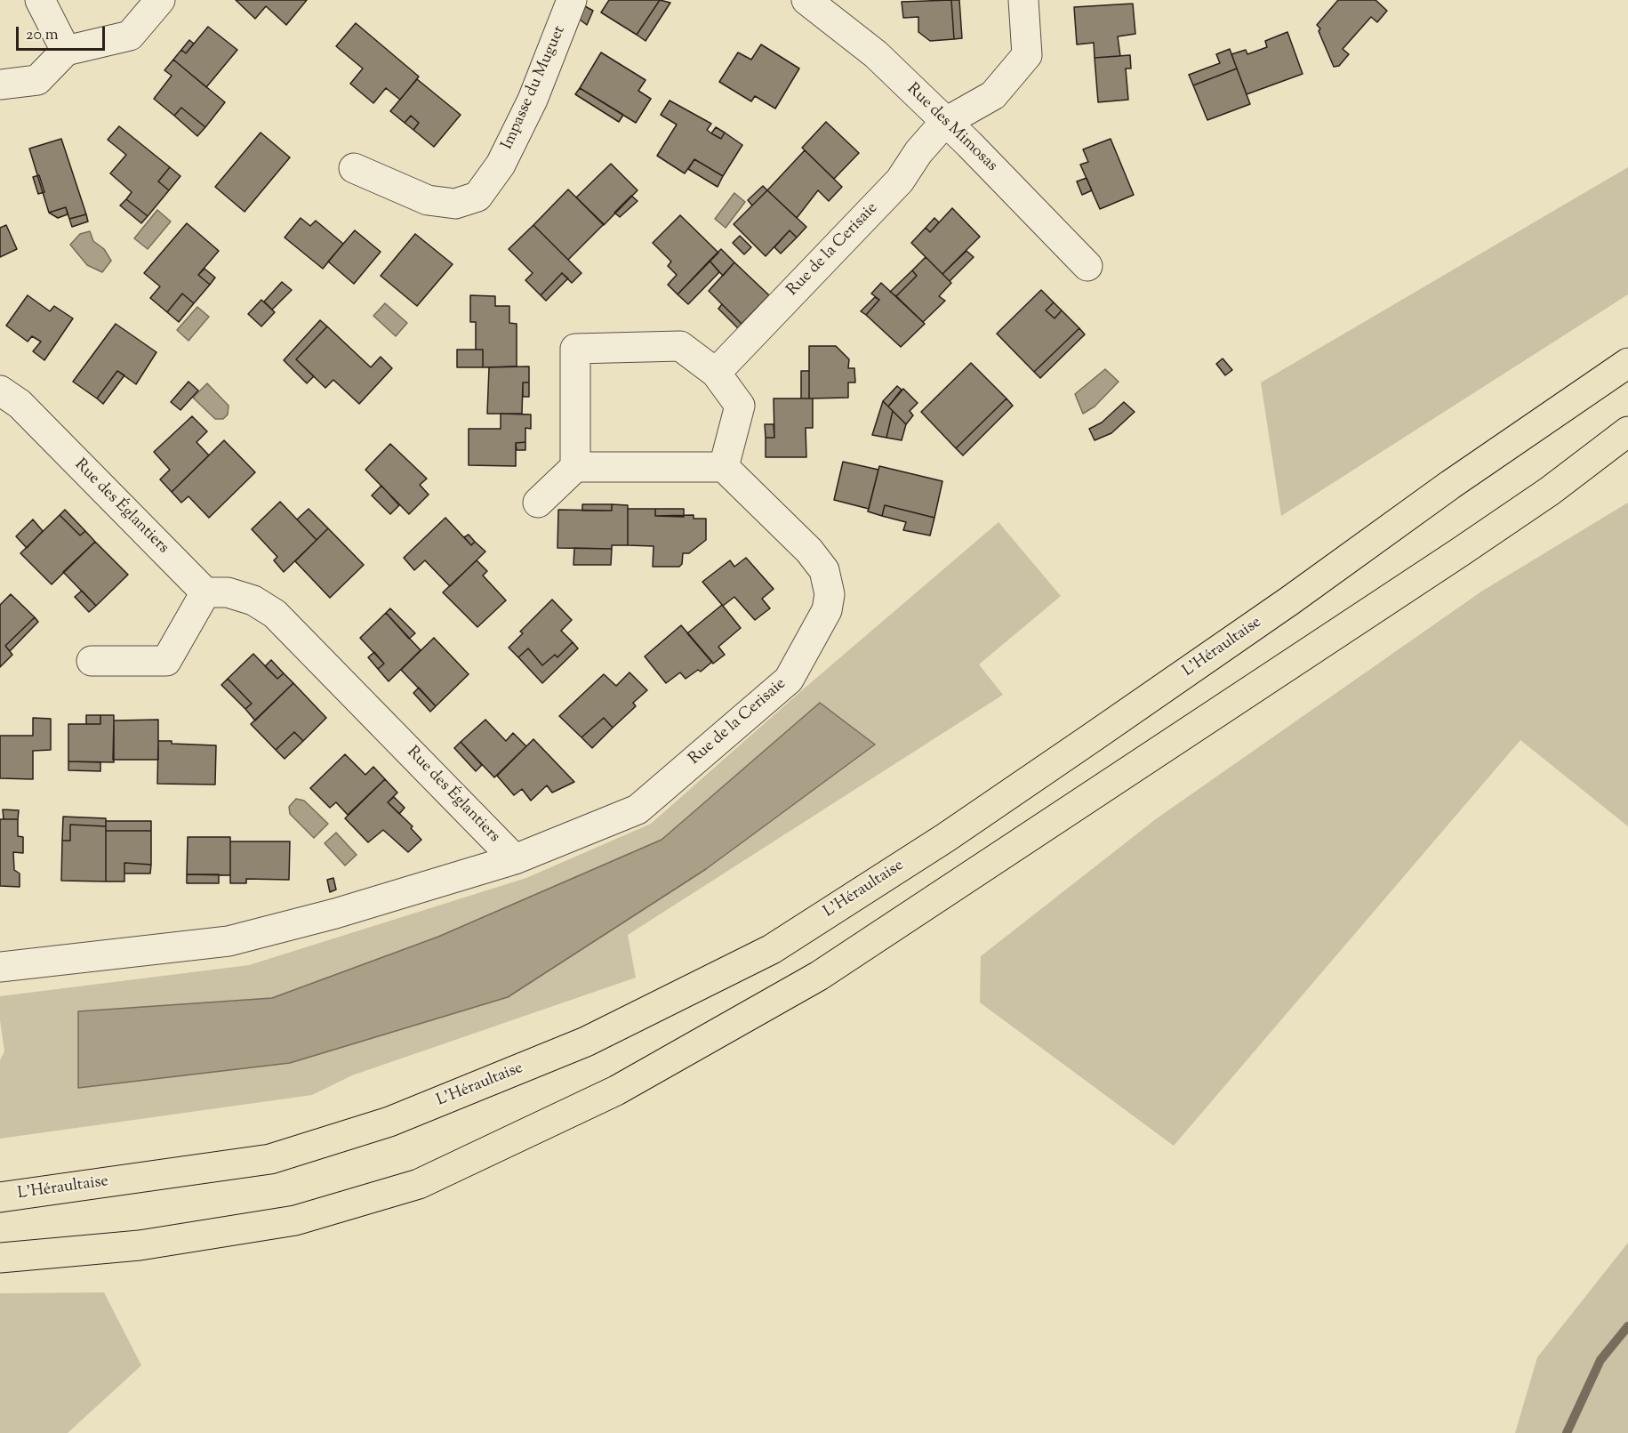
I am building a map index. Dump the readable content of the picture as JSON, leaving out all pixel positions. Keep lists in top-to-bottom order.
{
  "streets": {
    "highway": ["L'Héraultaise"],
    "street": [
      "Impasse du Muguet",
      "Rue des Mimosas",
      "Rue de la Cerisaie",
      "Rue des Églantiers"
    ]
  },
  "crossings": [
    ["Rue des Mimosas", "Rue de la Cerisaie"],
    ["Rue de la Cerisaie", "Rue des Églantiers"]
  ],
  "scale_bar": "20 m"
}
